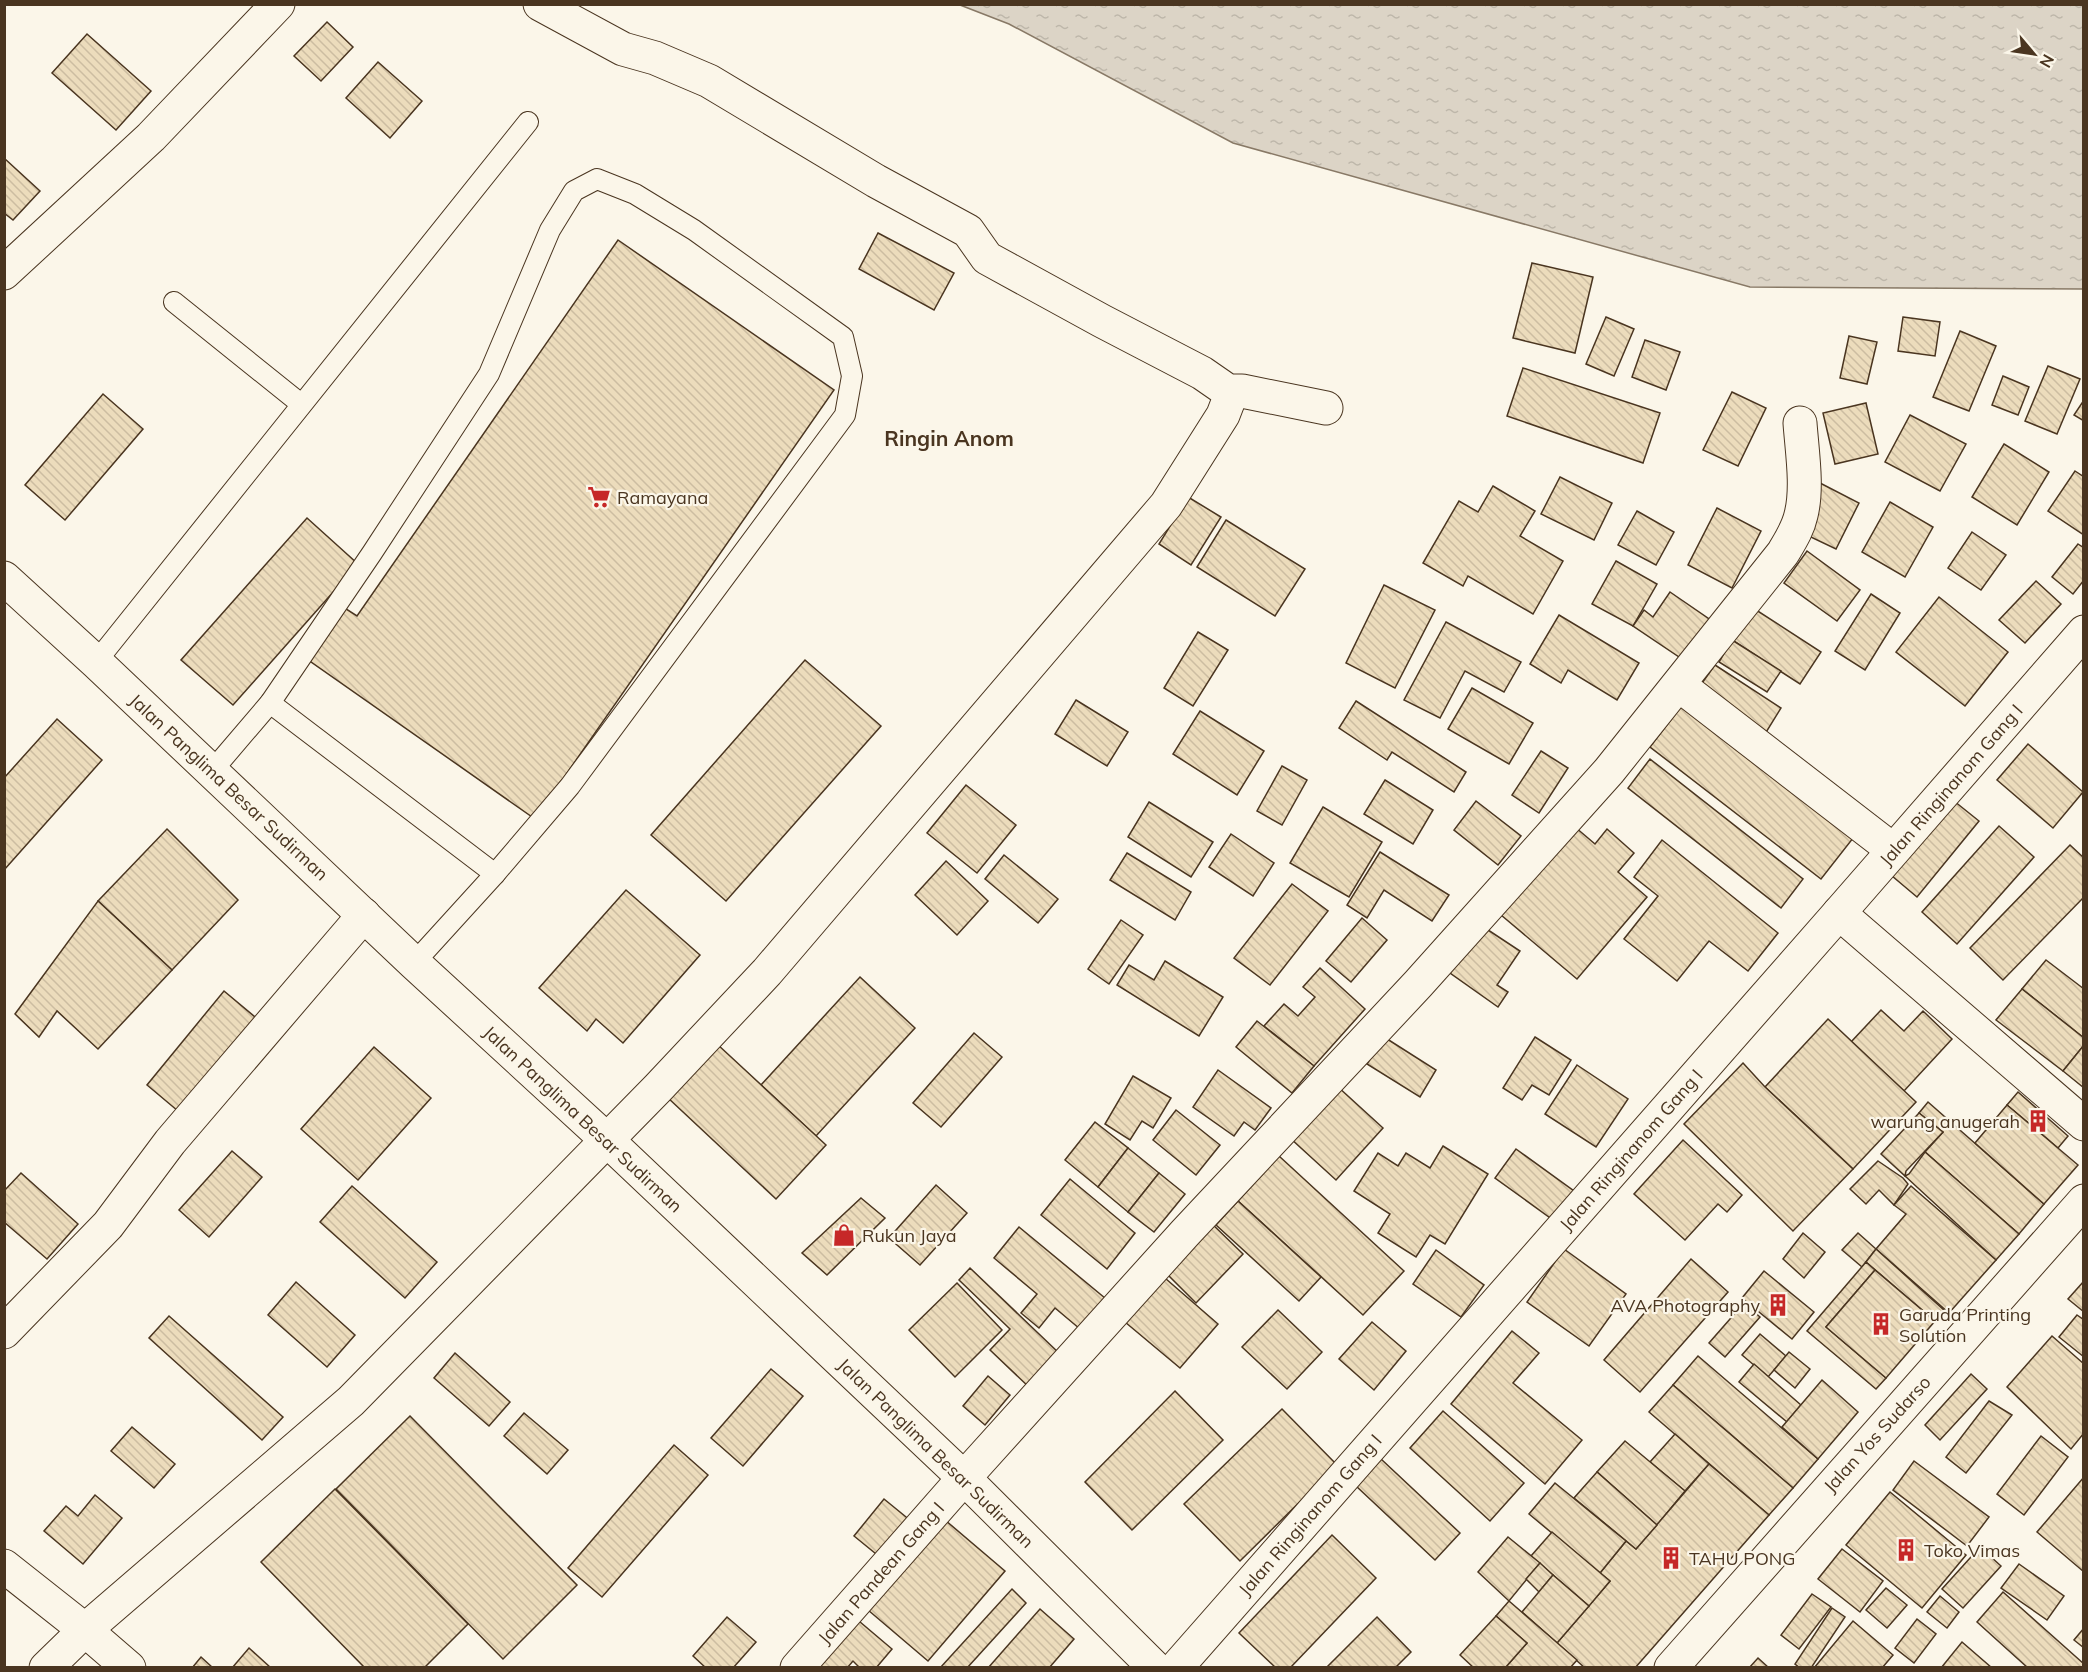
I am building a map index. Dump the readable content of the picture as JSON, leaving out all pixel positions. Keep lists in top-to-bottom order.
{
  "streets": {
    "street": [
      "Jalan Ringinanom Gang I",
      "Jalan Panglima Besar Sudirman",
      "Jalan Yos Sudarso",
      "Jalan Pandean Gang I"
    ]
  },
  "crossings": [
    ["Jalan Panglima Besar Sudirman", "Jalan Pandean Gang I"]
  ],
  "districts": ["Ringin Anom"],
  "places": {
    "supermarket": ["Ramayana"],
    "building": [
      "warung anugerah",
      "AVA Photography",
      "Garuda Printing Solution",
      "Toko Vimas",
      "TAHU PONG"
    ],
    "shop": ["Rukun Jaya"]
  },
  "north": "bottom right"
}
